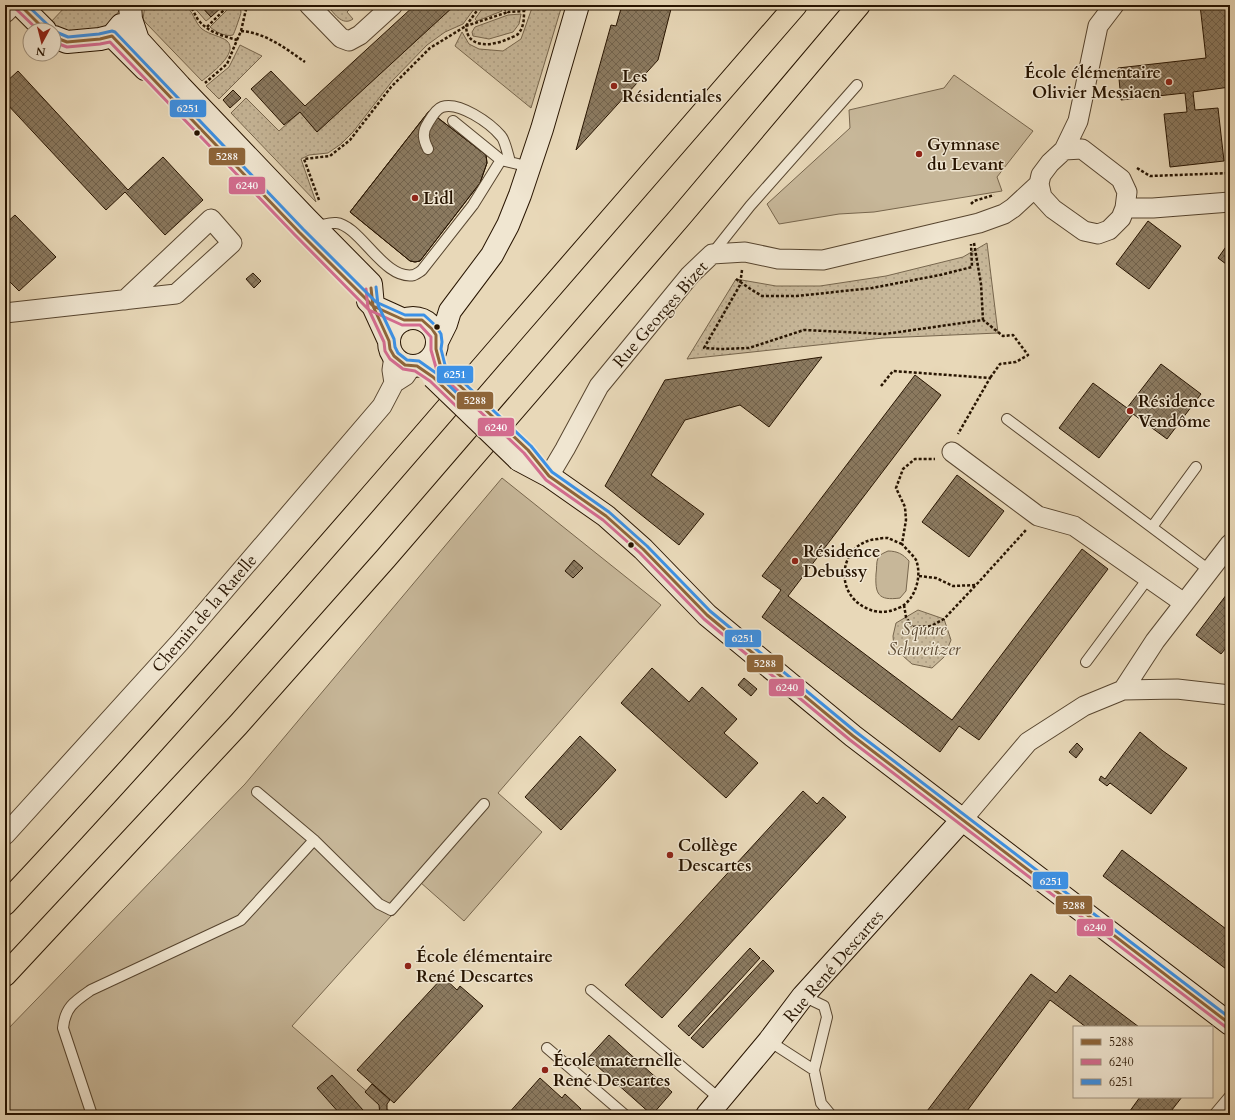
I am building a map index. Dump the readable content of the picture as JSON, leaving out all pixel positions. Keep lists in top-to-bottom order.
{
  "streets": {
    "street": ["Rue Georges Bizet", "Chemin de la Ratelle", "Rue René Descartes"]
  },
  "parks": ["Square Schweitzer"],
  "places": [
    "École élémentaire Olivier Messiaen",
    "Les Résidentiales",
    "Gymnase du Levant",
    "Lidl",
    "Résidence Vendôme",
    "Résidence Debussy",
    "Collège Descartes",
    "École élémentaire René Descartes",
    "École maternelle René Descartes"
  ],
  "lines": ["transit line 5288", "transit line 6251", "transit line 6240"],
  "legend": ["5288", "6240", "6251"],
  "north": "bottom"
}
